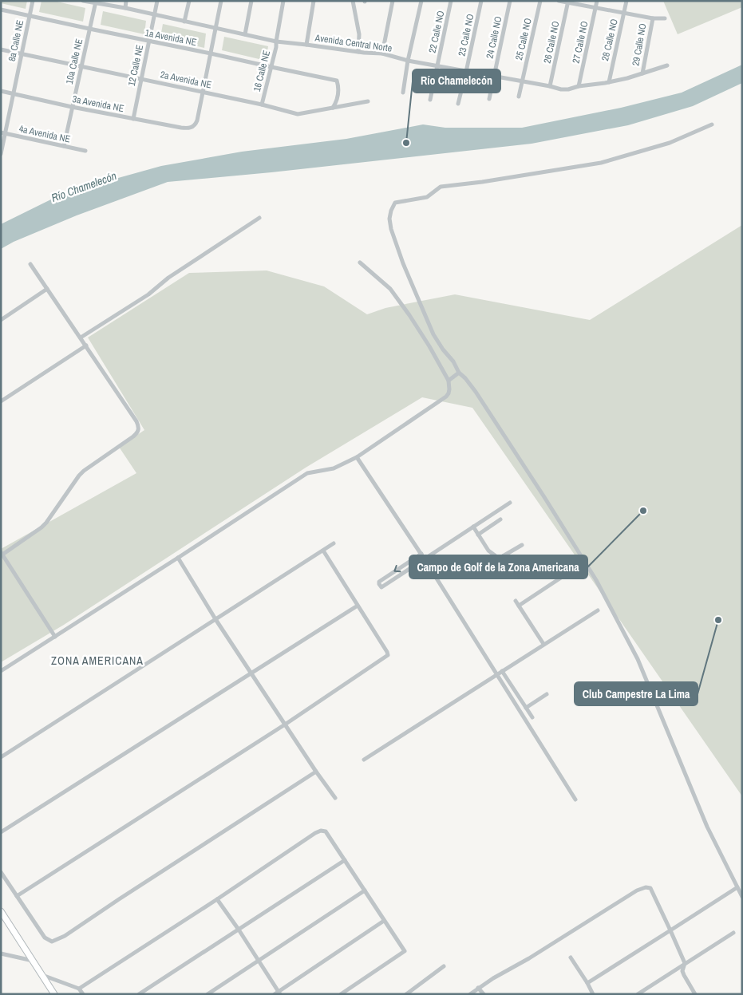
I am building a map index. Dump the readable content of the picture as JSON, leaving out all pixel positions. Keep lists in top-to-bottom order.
{
  "streets": {
    "street": [
      "22 Calle NO",
      "23 Calle NO",
      "1a Avenida NE",
      "24 Calle NO",
      "25 Calle NO",
      "28 Calle NO",
      "8a Calle NE",
      "26 Calle NO",
      "27 Calle NO",
      "Avenida Central Norte",
      "29 Calle NO",
      "10a Calle NE",
      "12 Calle NE",
      "16 Calle NE",
      "2a Avenida NE",
      "3a Avenida NE",
      "4a Avenida NE"
    ]
  },
  "crossings": [
    ["22 Calle NO", "Avenida Central Norte"],
    ["23 Calle NO", "Avenida Central Norte"],
    ["1a Avenida NE", "8a Calle NE"],
    ["1a Avenida NE", "10a Calle NE"],
    ["1a Avenida NE", "12 Calle NE"],
    ["1a Avenida NE", "16 Calle NE"],
    ["1a Avenida NE", "2a Avenida NE"],
    ["24 Calle NO", "Avenida Central Norte"],
    ["25 Calle NO", "Avenida Central Norte"],
    ["28 Calle NO", "Avenida Central Norte"],
    ["8a Calle NE", "2a Avenida NE"],
    ["8a Calle NE", "3a Avenida NE"],
    ["8a Calle NE", "4a Avenida NE"],
    ["26 Calle NO", "Avenida Central Norte"],
    ["27 Calle NO", "Avenida Central Norte"],
    ["Avenida Central Norte", "29 Calle NO"],
    ["Avenida Central Norte", "10a Calle NE"],
    ["Avenida Central Norte", "12 Calle NE"],
    ["Avenida Central Norte", "16 Calle NE"],
    ["10a Calle NE", "2a Avenida NE"],
    ["10a Calle NE", "3a Avenida NE"],
    ["10a Calle NE", "4a Avenida NE"],
    ["12 Calle NE", "2a Avenida NE"],
    ["12 Calle NE", "3a Avenida NE"],
    ["16 Calle NE", "2a Avenida NE"],
    ["2a Avenida NE", "3a Avenida NE"]
  ],
  "districts": ["ZONA AMERICANA"],
  "water": ["Río Chamelecón"],
  "places": ["Río Chamelecón", "Campo de Golf de la Zona Americana", "Club Campestre La Lima"]
}
